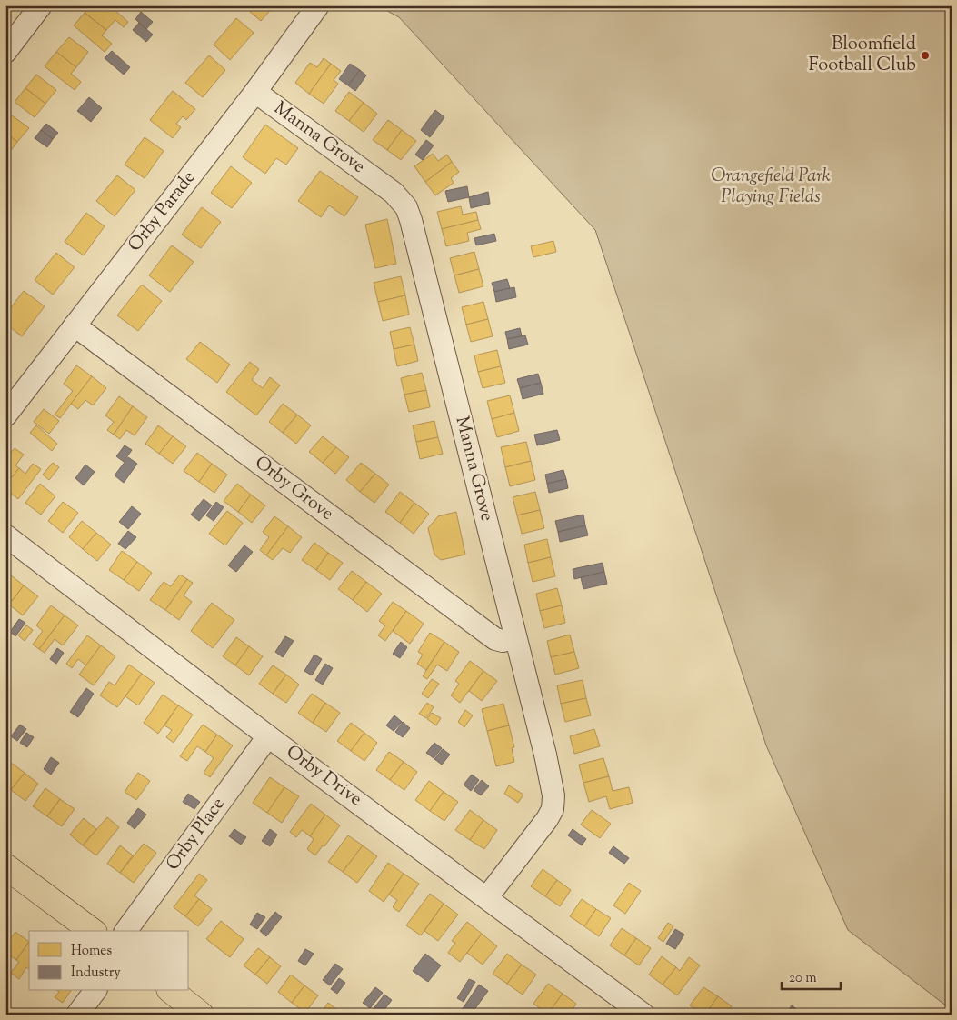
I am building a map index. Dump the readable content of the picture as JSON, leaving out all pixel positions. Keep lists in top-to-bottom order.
{
  "streets": {
    "street": [
      "Manna Grove",
      "Orby Parade",
      "Orby Grove",
      "Orby Drive",
      "Orby Place"
    ]
  },
  "crossings": [
    ["Manna Grove", "Orby Parade"],
    ["Manna Grove", "Orby Grove"],
    ["Manna Grove", "Orby Drive"],
    ["Orby Parade", "Orby Grove"],
    ["Orby Drive", "Orby Place"]
  ],
  "parks": ["Orangefield Park Playing Fields"],
  "places": ["Bloomfield Football Club"],
  "legend": ["Homes", "Industry"],
  "scale_bar": "20 m"
}
